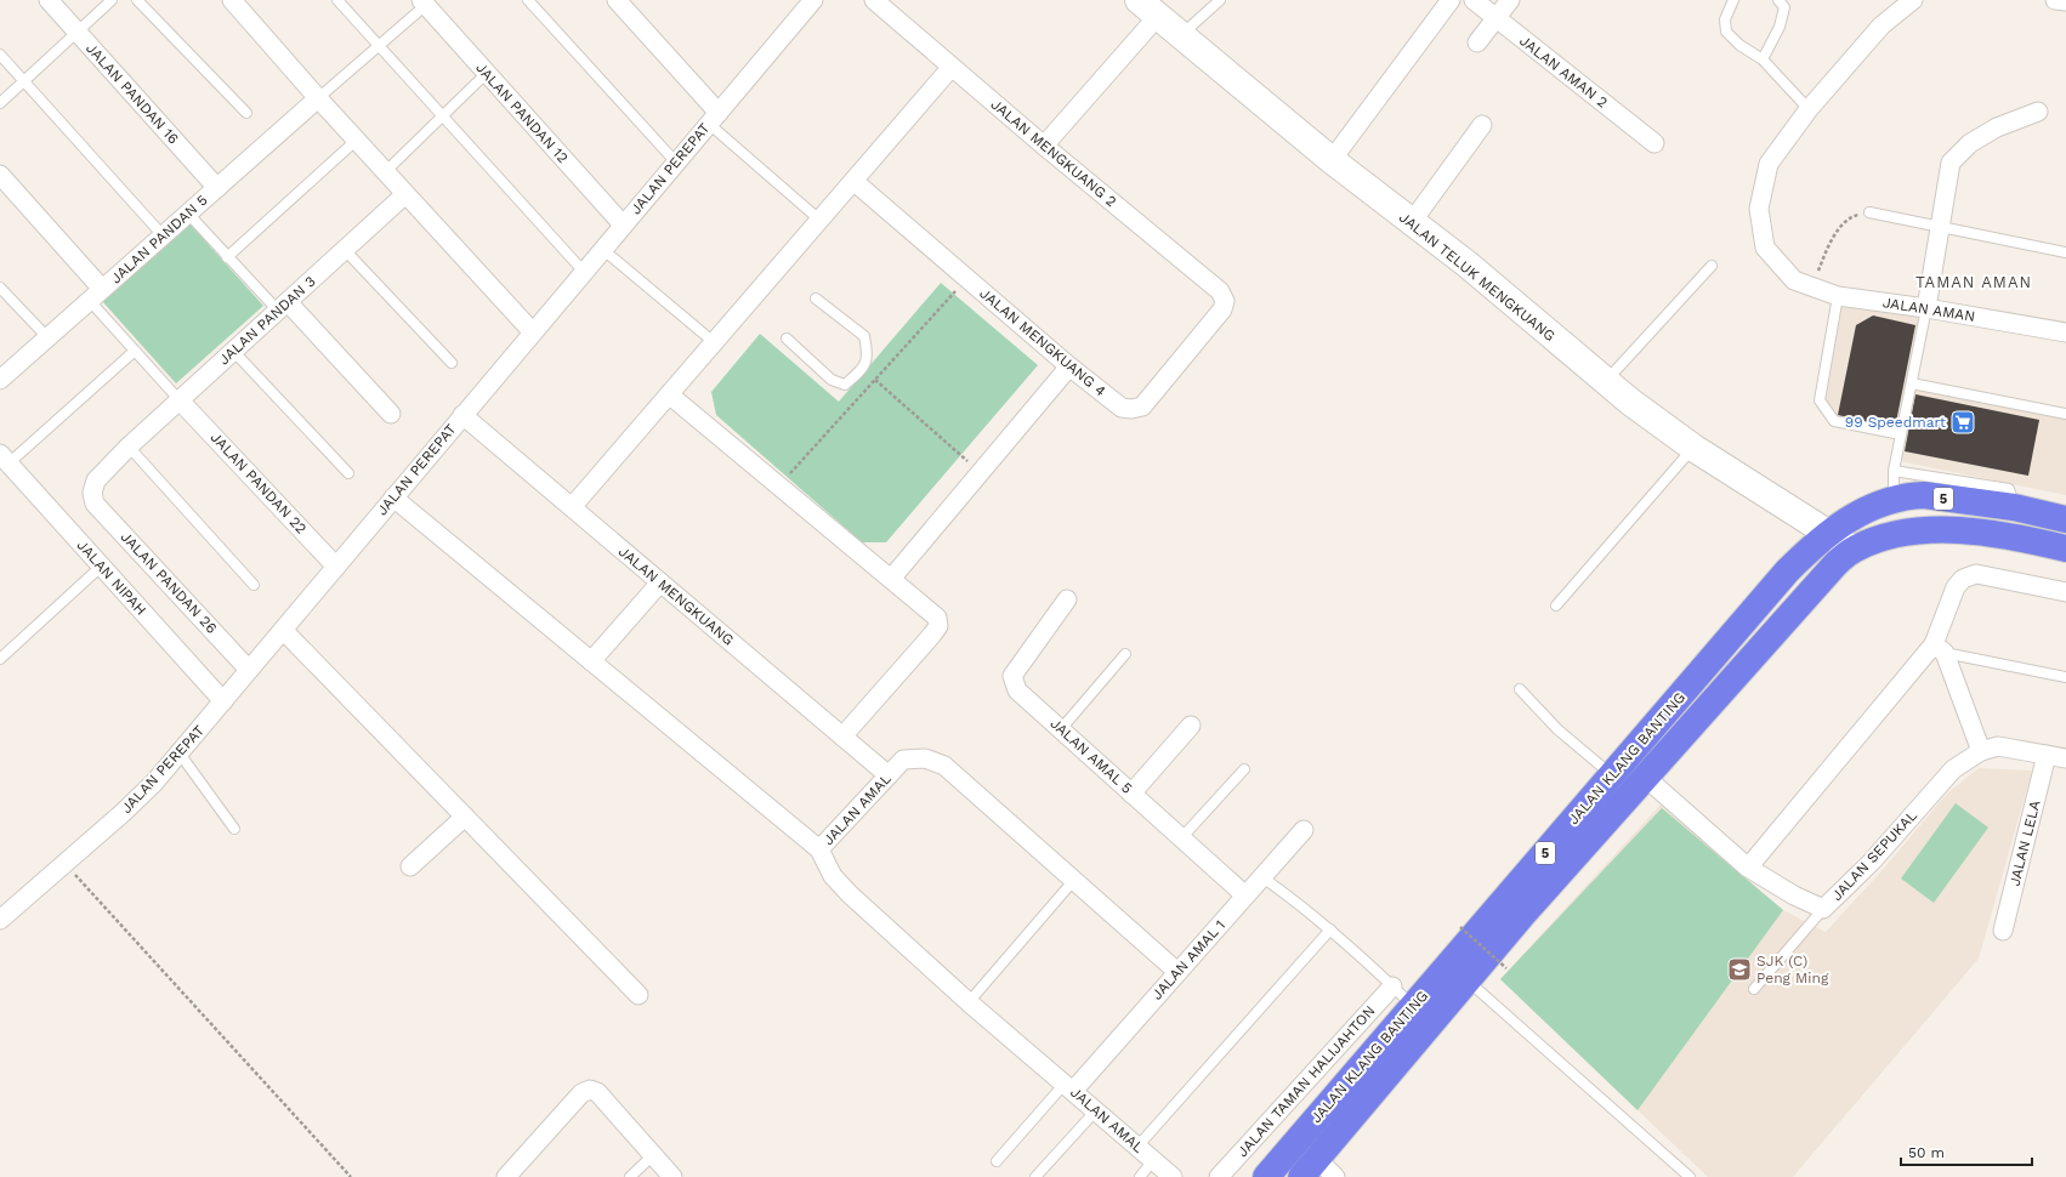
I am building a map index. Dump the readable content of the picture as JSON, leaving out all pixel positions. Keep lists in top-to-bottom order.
{
  "streets": {
    "highway": ["5", "JALAN KLANG BANTING"],
    "street": [
      "JALAN AMAN 2",
      "JALAN PANDAN 16",
      "JALAN PANDAN 12",
      "JALAN MENGKUANG 2",
      "JALAN PEREPAT",
      "JALAN PANDAN 5",
      "JALAN TELUK MENGKUANG",
      "JALAN AMAN",
      "JALAN PANDAN 3",
      "JALAN MENGKUANG 4",
      "JALAN PANDAN 22",
      "JALAN NIPAH",
      "JALAN PANDAN 26",
      "JALAN MENGKUANG",
      "JALAN AMAL 5",
      "JALAN AMAL",
      "JALAN LELA",
      "JALAN SEPUKAL",
      "JALAN AMAL 1",
      "JALAN TAMAN HALIJAHTON"
    ]
  },
  "crossings": [
    ["JALAN PANDAN 16", "JALAN PANDAN 5"],
    ["JALAN PANDAN 12", "JALAN PEREPAT"],
    ["JALAN MENGKUANG 2", "JALAN MENGKUANG 4"],
    ["JALAN PEREPAT", "JALAN PANDAN 22"],
    ["JALAN PEREPAT", "JALAN NIPAH"],
    ["JALAN PEREPAT", "JALAN PANDAN 26"],
    ["JALAN PEREPAT", "JALAN MENGKUANG"],
    ["JALAN TELUK MENGKUANG", "JALAN KLANG BANTING"],
    ["JALAN PANDAN 3", "JALAN PANDAN 22"],
    ["JALAN PANDAN 3", "JALAN PANDAN 26"],
    ["JALAN MENGKUANG", "JALAN AMAL"],
    ["JALAN AMAL 5", "JALAN AMAL 1"],
    ["JALAN KLANG BANTING", "JALAN SEPUKAL"],
    ["JALAN AMAL", "JALAN AMAL 1"],
    ["JALAN LELA", "JALAN SEPUKAL"]
  ],
  "districts": ["TAMAN AMAN"],
  "places": {
    "supermarket": ["99 Speedmart"],
    "school or university": ["SJK (C) Peng Ming"]
  },
  "scale_bar": "50 m"
}
